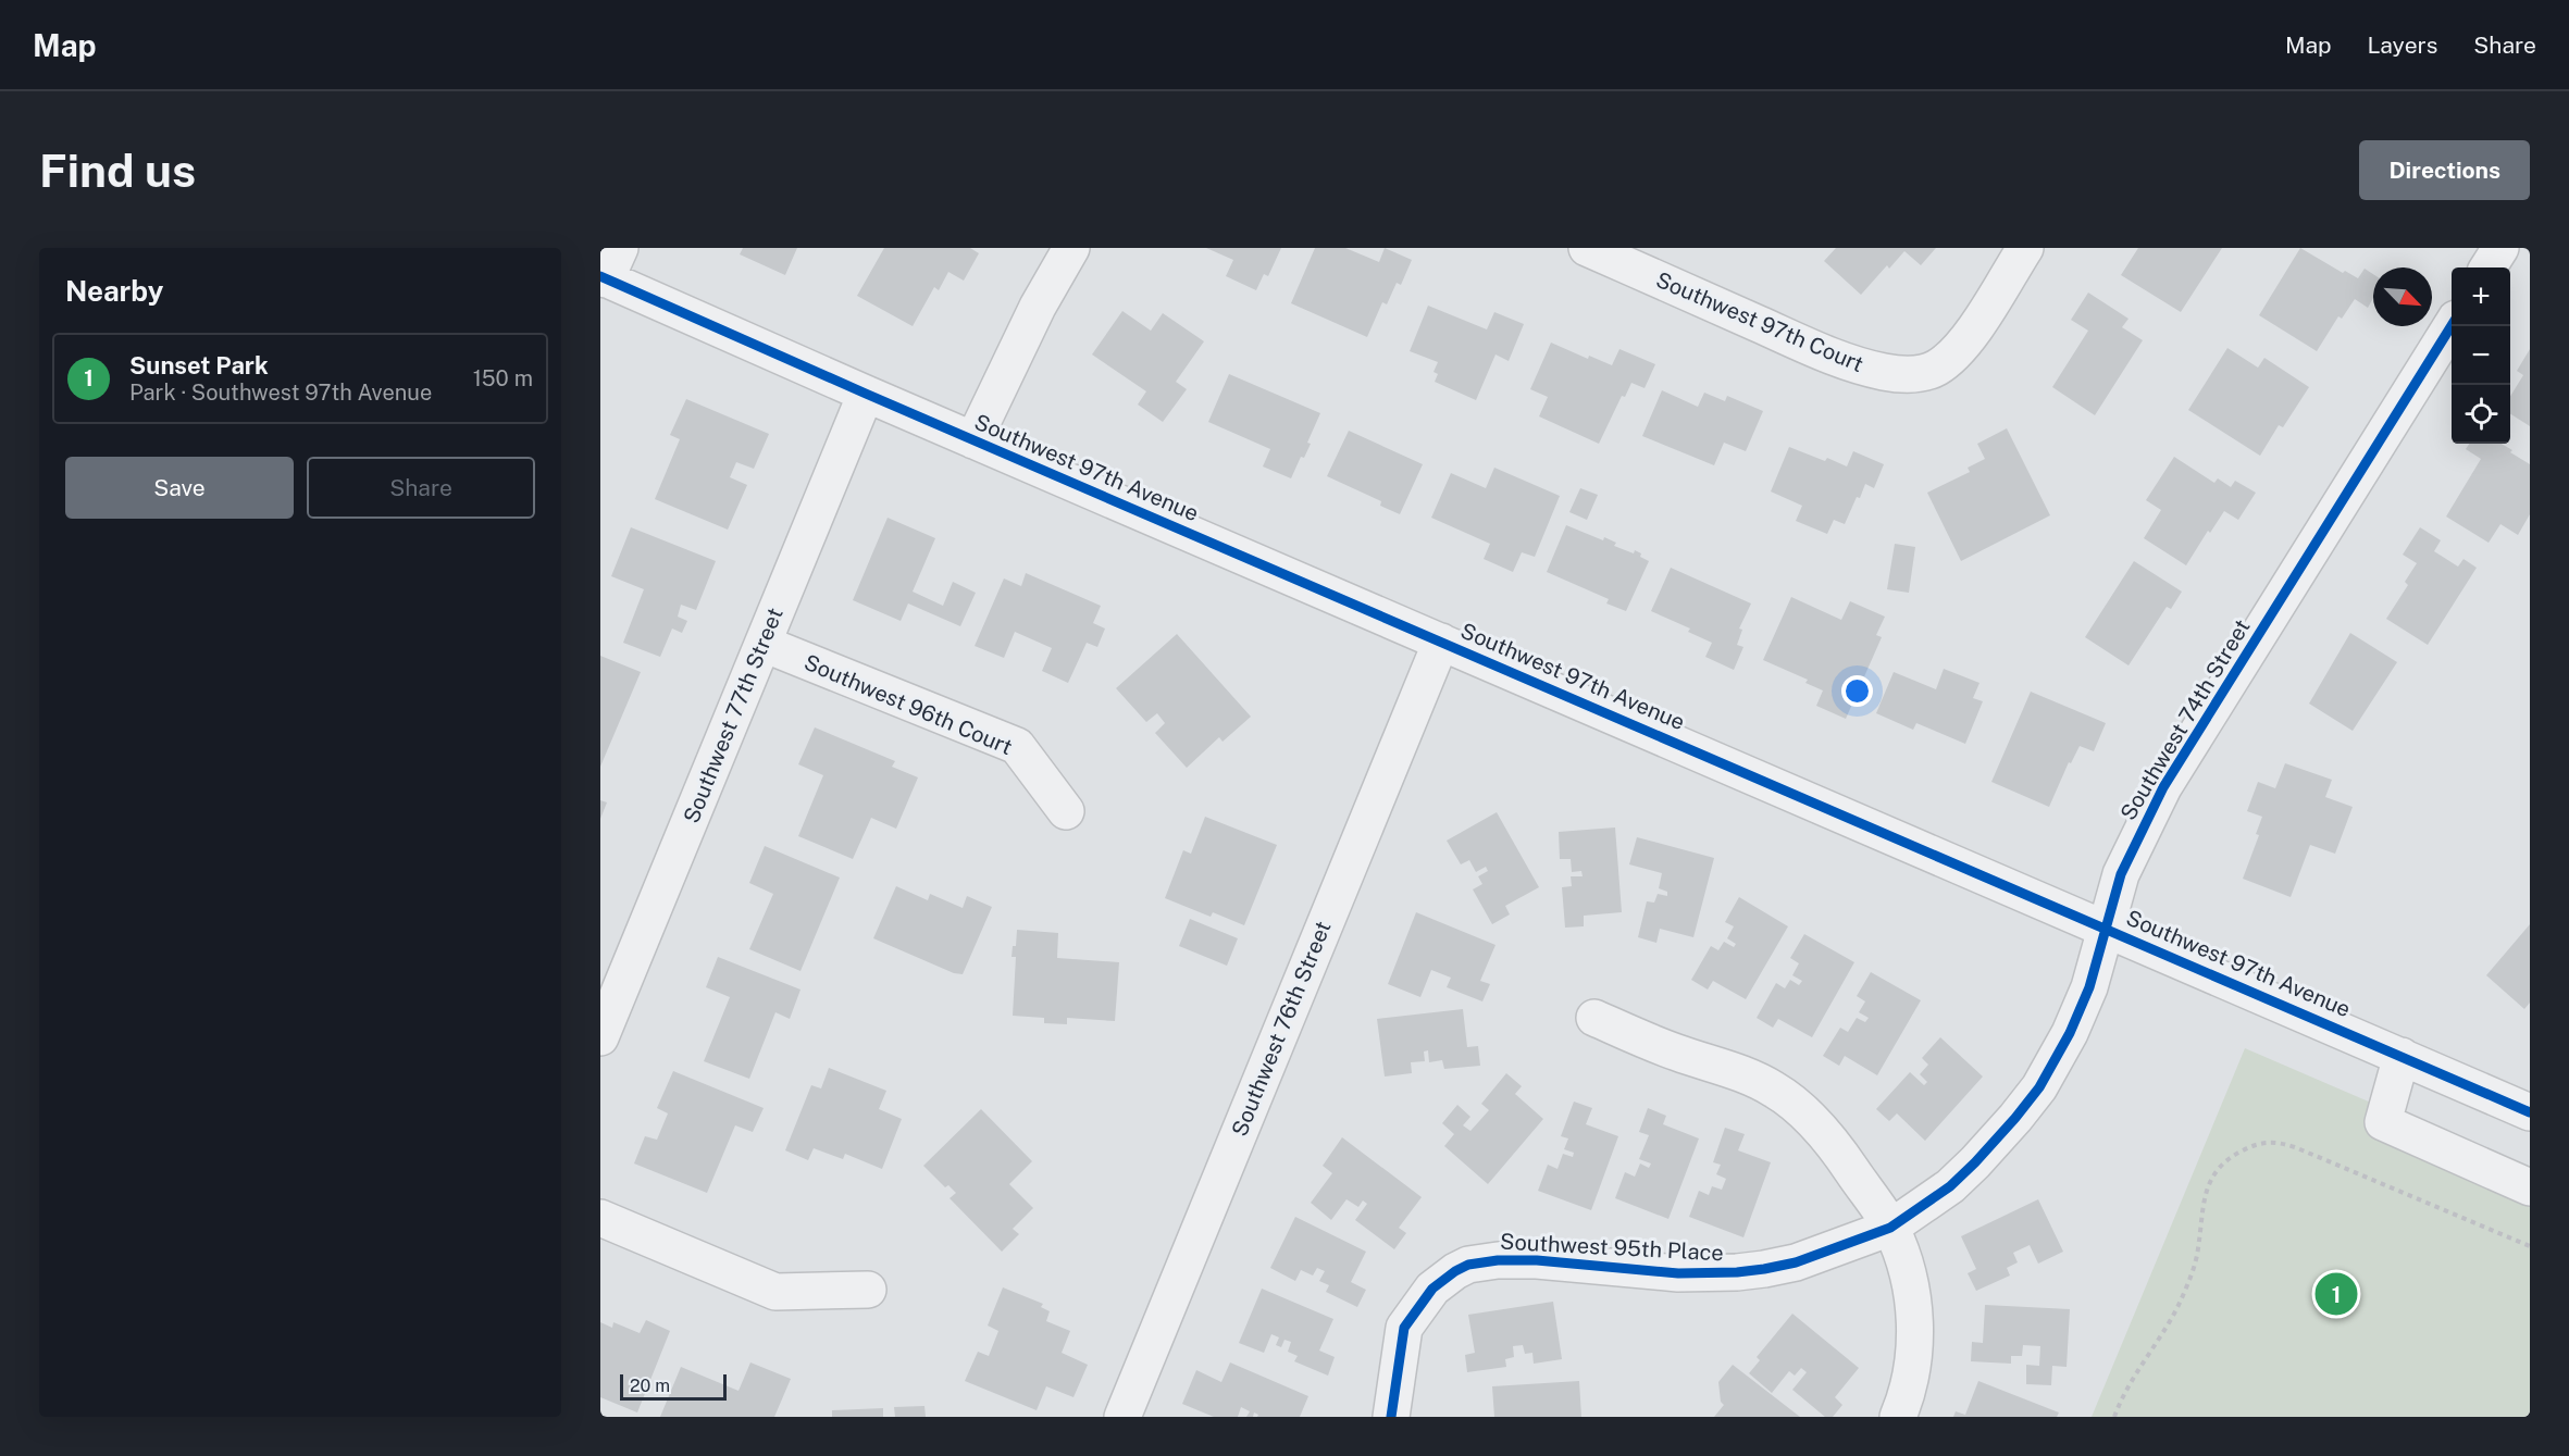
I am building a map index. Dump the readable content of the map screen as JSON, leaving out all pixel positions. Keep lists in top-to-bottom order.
{
  "streets": {
    "street": [
      "Southwest 97th Court",
      "Southwest 97th Avenue",
      "Southwest 96th Court",
      "Southwest 77th Street",
      "Southwest 74th Street",
      "Southwest 76th Street",
      "Southwest 95th Place"
    ]
  },
  "crossings": [
    ["Southwest 97th Avenue", "Southwest 77th Street"],
    ["Southwest 97th Avenue", "Southwest 74th Street"],
    ["Southwest 97th Avenue", "Southwest 76th Street"],
    ["Southwest 96th Court", "Southwest 77th Street"],
    ["Southwest 74th Street", "Southwest 95th Place"]
  ],
  "scale_bar": "20 m",
  "north": "bottom right",
  "page": {
    "header": "Map",
    "nav": ["Map", "Layers", "Share"],
    "buttons": [
      "Directions",
      ["Save", "Share"]
    ],
    "title": "Find us",
    "heading": "Nearby",
    "map_buttons": ["+", "−"],
    "list": [
      {
        "mark": "1",
        "name": "Sunset Park",
        "note": "Park · Southwest 97th Avenue",
        "value": "150 m"
      }
    ],
    "pins": "1",
    "scale": "20 m"
  }
}
